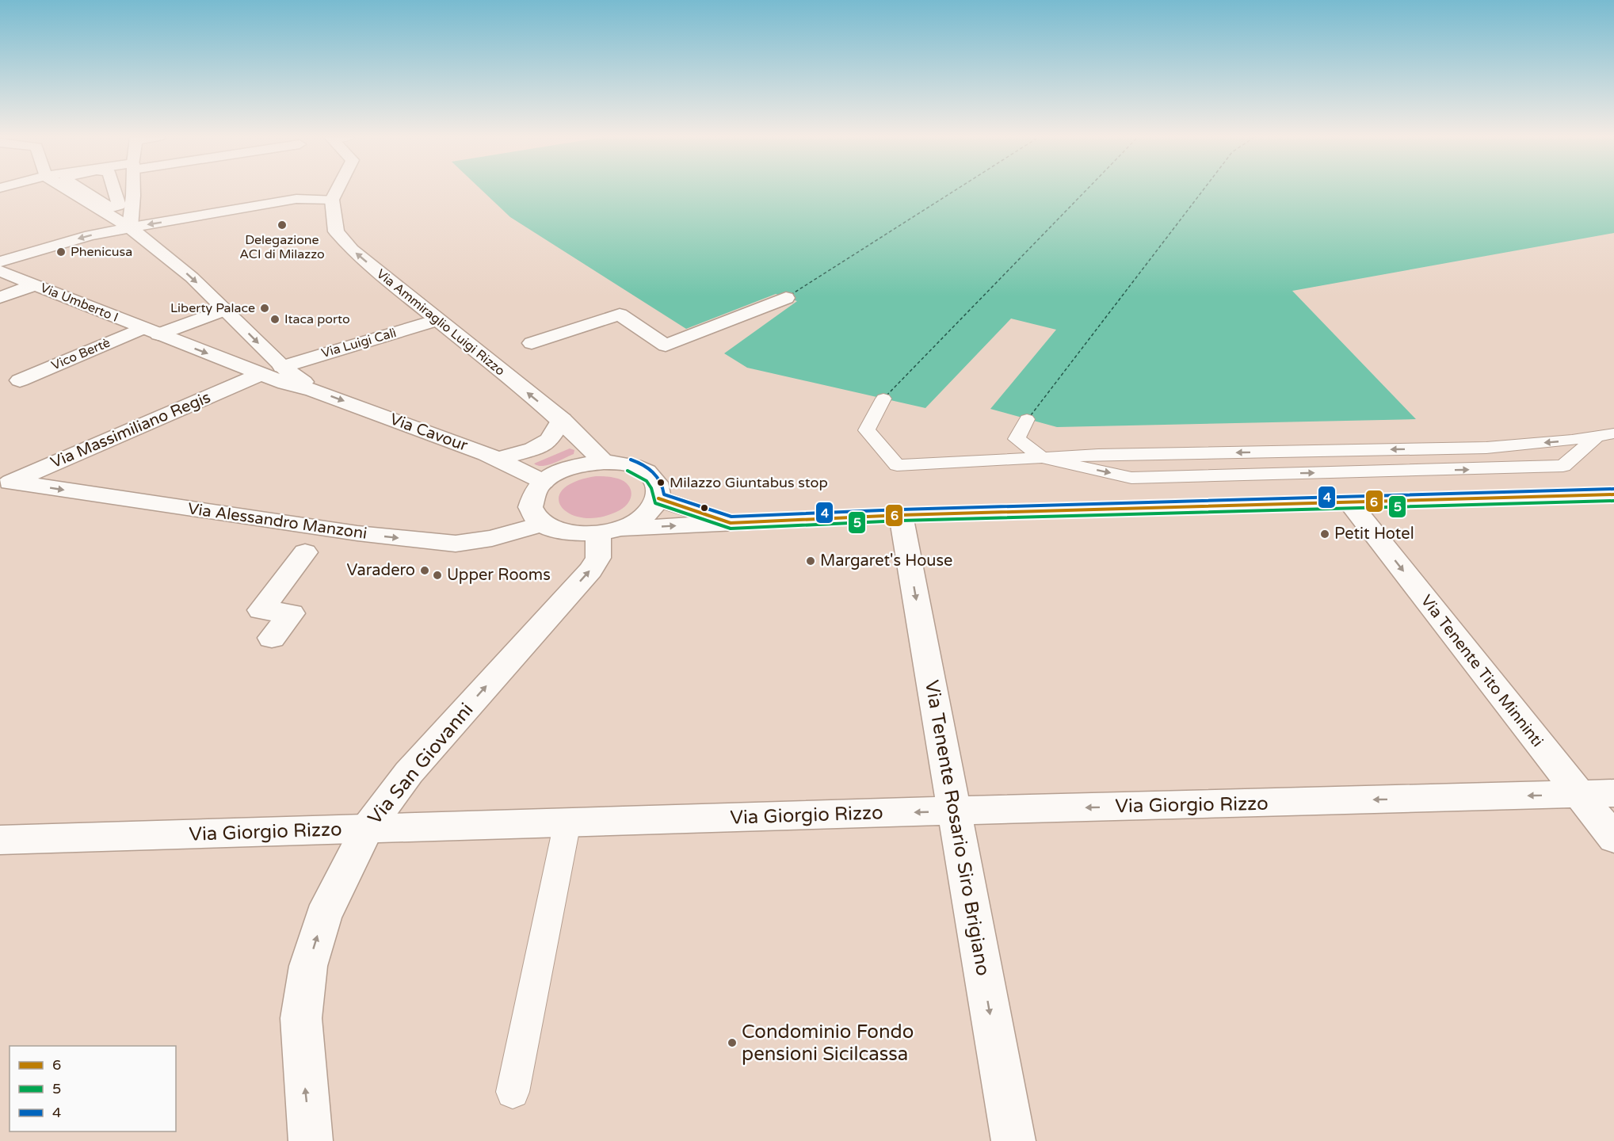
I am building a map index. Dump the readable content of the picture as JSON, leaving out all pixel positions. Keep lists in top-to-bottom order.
{
  "streets": {
    "street": [
      "Via Umberto I",
      "Via Ammiraglio Luigi Rizzo",
      "Via Luigi Calì",
      "Vico Bertè",
      "Via Massimiliano Regis",
      "Via Cavour",
      "Via Alessandro Manzoni",
      "Via Tenente Tito Minninti",
      "Via San Giovanni",
      "Via Giorgio Rizzo",
      "Via Tenente Rosario Siro Brigiano"
    ]
  },
  "crossings": [
    ["Via Umberto I", "Vico Bertè"],
    ["Via Umberto I", "Via Massimiliano Regis"],
    ["Via Umberto I", "Via Cavour"],
    ["Via Ammiraglio Luigi Rizzo", "Via Luigi Calì"],
    ["Via Ammiraglio Luigi Rizzo", "Via Cavour"],
    ["Via Ammiraglio Luigi Rizzo", "Via Alessandro Manzoni"],
    ["Via Ammiraglio Luigi Rizzo", "Via San Giovanni"],
    ["Via Luigi Calì", "Via Cavour"],
    ["Vico Bertè", "Via Cavour"],
    ["Via Massimiliano Regis", "Via Cavour"],
    ["Via Massimiliano Regis", "Via Alessandro Manzoni"],
    ["Via Cavour", "Via Alessandro Manzoni"],
    ["Via Cavour", "Via San Giovanni"],
    ["Via Alessandro Manzoni", "Via San Giovanni"],
    ["Via Tenente Tito Minninti", "Via Giorgio Rizzo"],
    ["Via San Giovanni", "Via Giorgio Rizzo"],
    ["Via Giorgio Rizzo", "Via Tenente Rosario Siro Brigiano"]
  ],
  "one_way": [
    "Via Umberto I",
    "Via Ammiraglio Luigi Rizzo",
    "Via Cavour",
    "Via Alessandro Manzoni",
    "Via Tenente Tito Minninti",
    "Via San Giovanni",
    "Via Giorgio Rizzo",
    "Via Tenente Rosario Siro Brigiano"
  ],
  "places": [
    "Delegazione ACI di Milazzo",
    "Phenicusa",
    "Liberty Palace",
    "Itaca porto",
    "Milazzo Giuntabus stop",
    "Petit Hotel",
    "Margaret's House",
    "Varadero",
    "Upper Rooms",
    "Condominio Fondo pensioni Sicilcassa"
  ],
  "lines": ["transit line 4", "transit line 5", "transit line 6"],
  "legend": ["6", "5", "4"]
}
